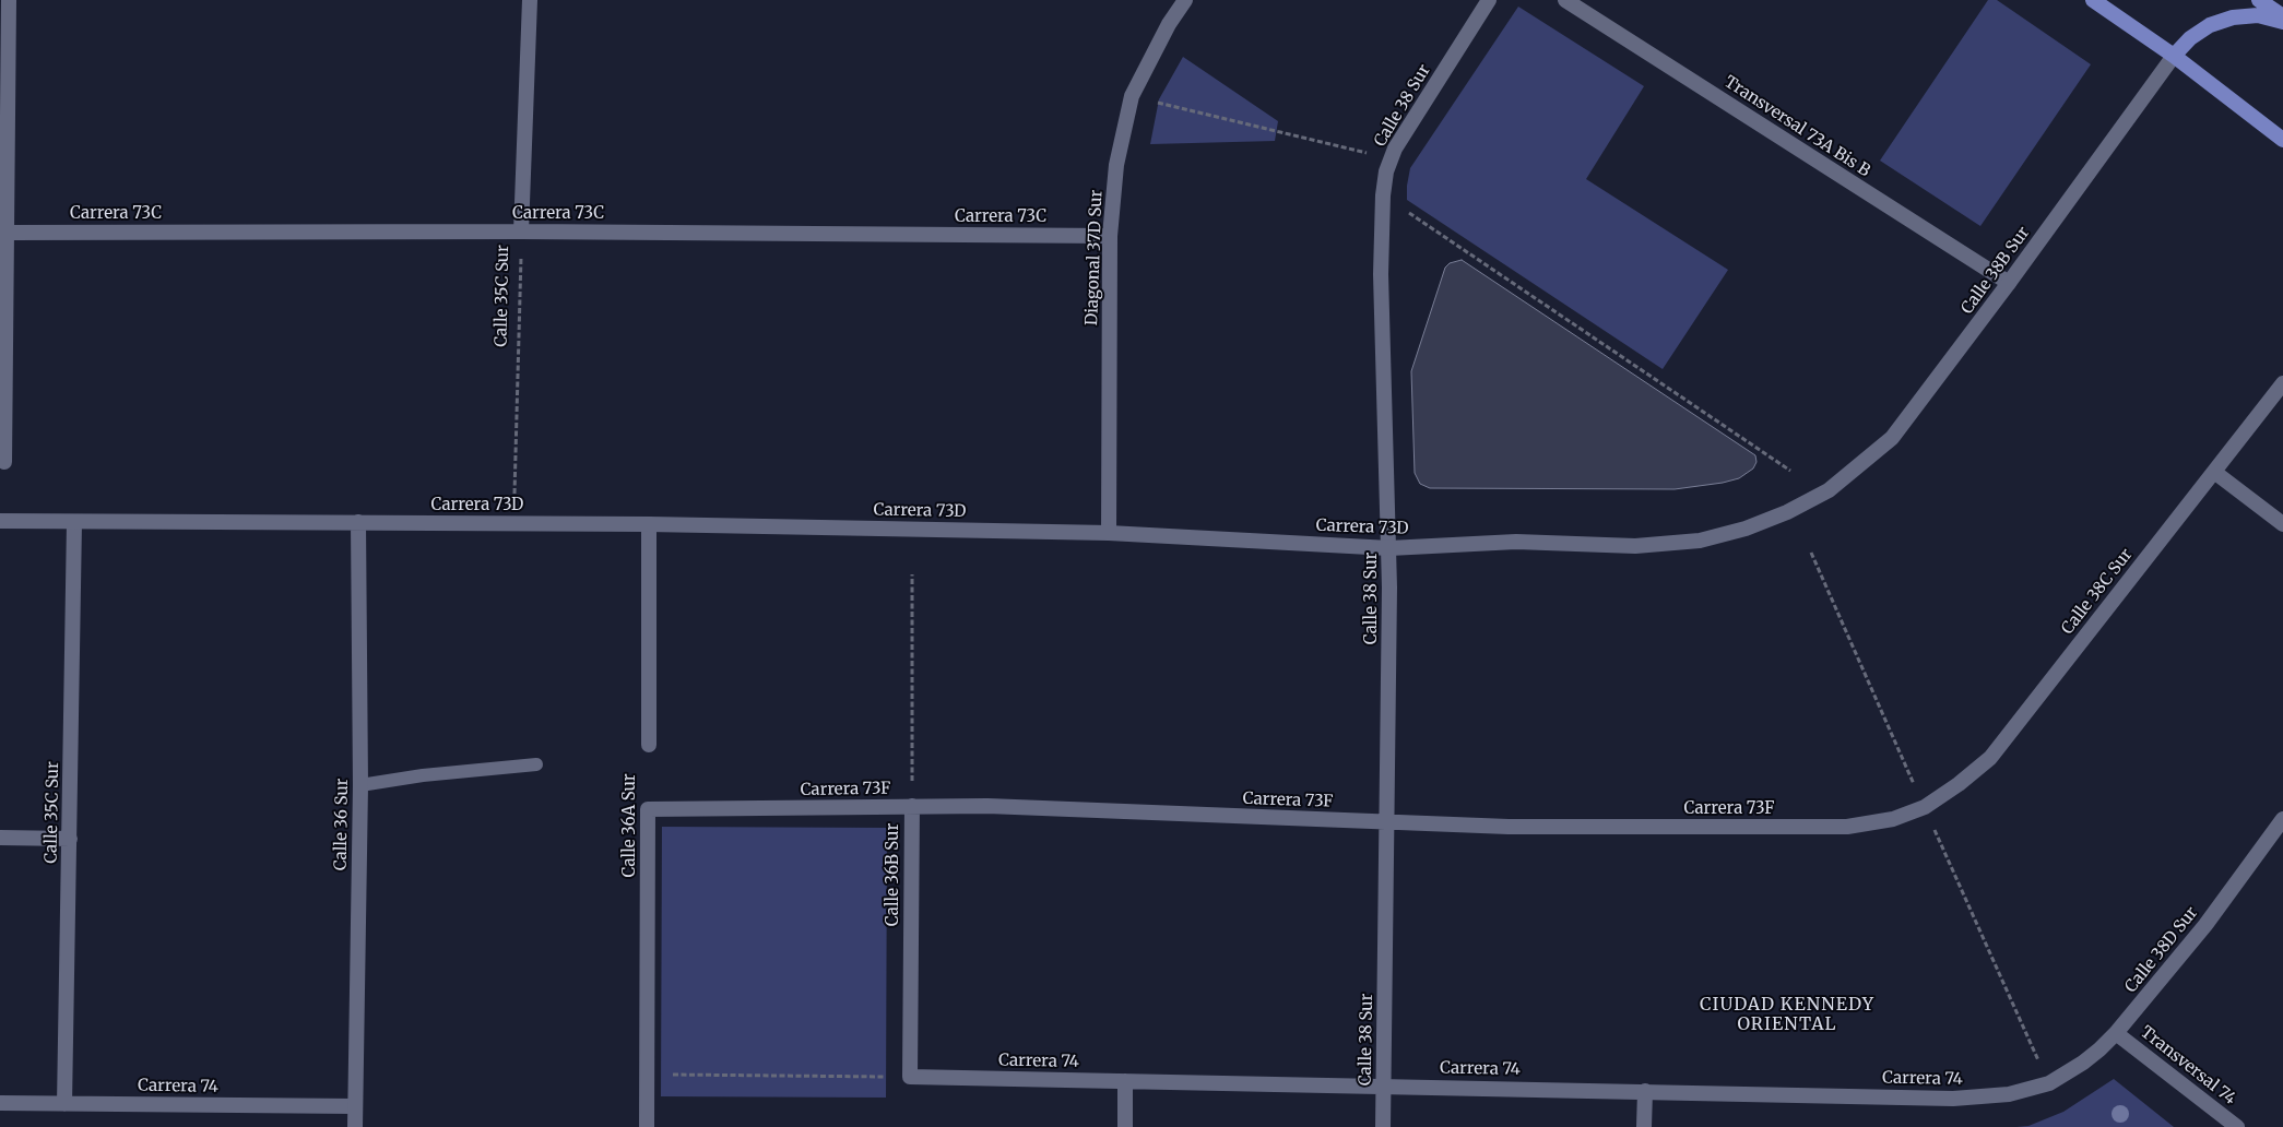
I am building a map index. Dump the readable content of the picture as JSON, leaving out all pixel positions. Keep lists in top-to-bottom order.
{
  "streets": {
    "street": [
      "Calle 38 Sur",
      "Transversal 73A Bis B",
      "Carrera 73C",
      "Diagonal 37D Sur",
      "Calle 38B Sur",
      "Calle 35C Sur",
      "Carrera 73D",
      "Calle 38C Sur",
      "Carrera 73F",
      "Calle 36 Sur",
      "Calle 36A Sur",
      "Calle 36B Sur",
      "Calle 38D Sur",
      "Carrera 74",
      "Transversal 74"
    ]
  },
  "crossings": [
    ["Calle 38 Sur", "Carrera 73D"],
    ["Calle 38 Sur", "Carrera 73F"],
    ["Calle 38 Sur", "Carrera 74"],
    ["Transversal 73A Bis B", "Calle 38B Sur"],
    ["Carrera 73C", "Diagonal 37D Sur"],
    ["Carrera 73C", "Calle 35C Sur"],
    ["Diagonal 37D Sur", "Carrera 73D"],
    ["Calle 38B Sur", "Carrera 73D"],
    ["Calle 35C Sur", "Carrera 73D"],
    ["Calle 35C Sur", "Carrera 74"],
    ["Carrera 73D", "Calle 36 Sur"],
    ["Calle 38C Sur", "Carrera 73F"],
    ["Carrera 73F", "Calle 36A Sur"],
    ["Carrera 73F", "Calle 36B Sur"],
    ["Calle 36 Sur", "Carrera 74"],
    ["Calle 36B Sur", "Carrera 74"],
    ["Calle 38D Sur", "Carrera 74"],
    ["Calle 38D Sur", "Transversal 74"]
  ],
  "districts": ["CIUDAD KENNEDY ORIENTAL"]
}
